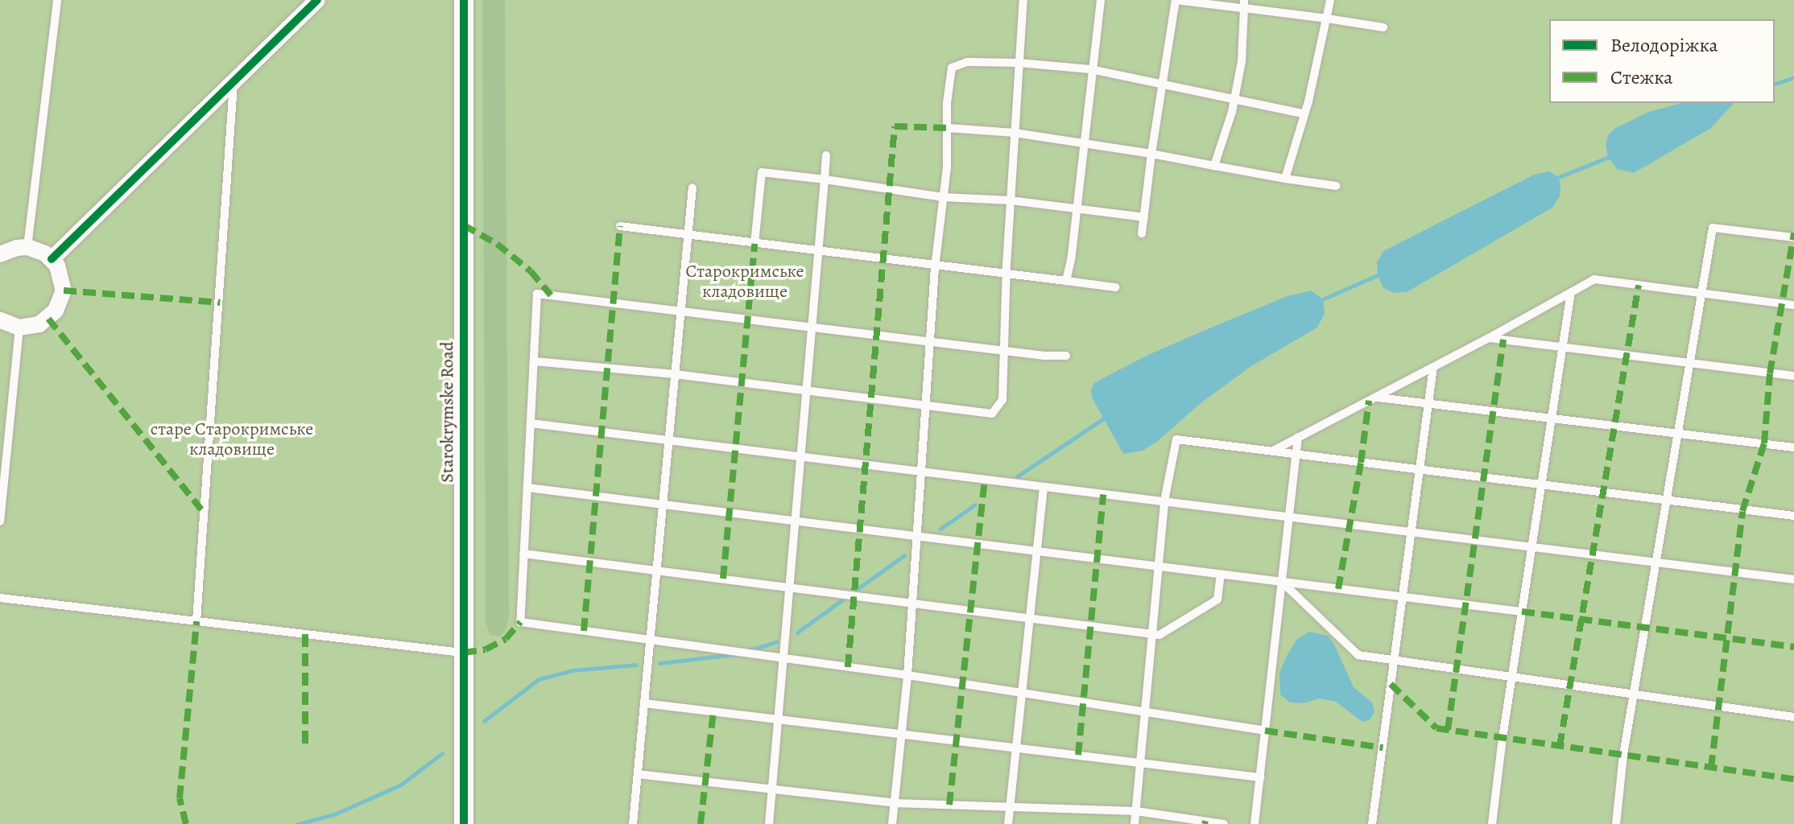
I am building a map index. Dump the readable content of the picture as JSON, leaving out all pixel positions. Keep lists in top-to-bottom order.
{
  "streets": {
    "street": ["Starokrymske Road"]
  },
  "parks": ["Старокримське кладовище", "старе Старокримське кладовище"],
  "legend": ["Велодоріжка", "Стежка"]
}
